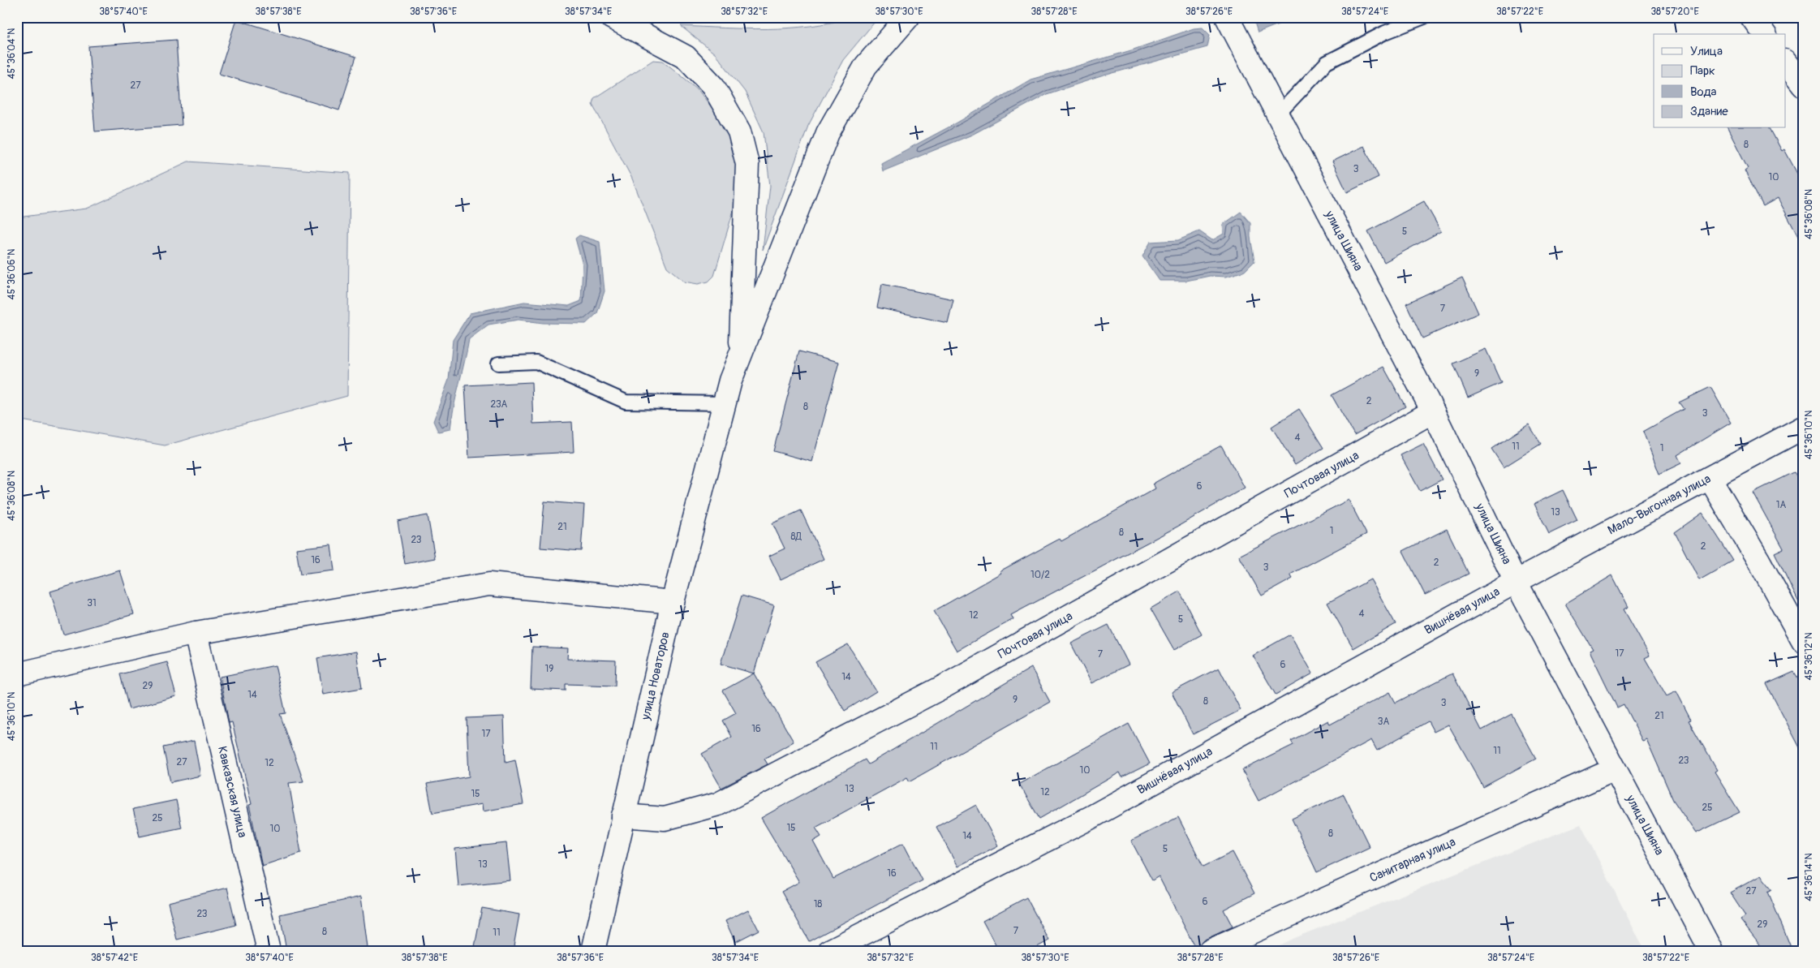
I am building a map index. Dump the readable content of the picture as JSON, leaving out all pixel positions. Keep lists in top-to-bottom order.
{
  "streets": {
    "street": [
      "улица Шияна",
      "Почтовая улица",
      "Мало-Выгонная улица",
      "Вишнёвая улица",
      "улица Новаторов",
      "Кавказская улица",
      "Санитарная улица"
    ]
  },
  "crossings": [
    ["улица Шияна", "Почтовая улица"],
    ["улица Шияна", "Мало-Выгонная улица"],
    ["улица Шияна", "Вишнёвая улица"],
    ["улица Шияна", "Санитарная улица"],
    ["Почтовая улица", "улица Новаторов"],
    ["Мало-Выгонная улица", "Вишнёвая улица"]
  ],
  "house_numbers": [
    "27",
    "8",
    "3",
    "10",
    "5",
    "7",
    "9",
    "2",
    "23А",
    "8",
    "3",
    "4",
    "11",
    "1",
    "6",
    "1А",
    "13",
    "21",
    "1",
    "8",
    "8Д",
    "23",
    "2",
    "16",
    "2",
    "3",
    "10/2",
    "31",
    "4",
    "12",
    "5",
    "17",
    "7",
    "6",
    "19",
    "14",
    "29",
    "14",
    "9",
    "8",
    "3",
    "21",
    "3А",
    "16",
    "17",
    "11",
    "11",
    "23",
    "27",
    "12",
    "10",
    "13",
    "12",
    "15",
    "25",
    "25",
    "15",
    "10",
    "8",
    "14",
    "5",
    "13",
    "16",
    "27",
    "6",
    "18",
    "23",
    "29",
    "7",
    "8",
    "11"
  ],
  "legend": [
    "Улица",
    "Парк",
    "Вода",
    "Здание"
  ],
  "coordinates": [
    "38°57'40\"E",
    "38°57'38\"E",
    "38°57'36\"E",
    "38°57'34\"E",
    "38°57'32\"E",
    "38°57'30\"E",
    "38°57'28\"E",
    "38°57'26\"E",
    "38°57'24\"E",
    "38°57'22\"E",
    "38°57'20\"E",
    "45°36'04\"N",
    "45°36'08\"N",
    "45°36'06\"N",
    "45°36'10\"N",
    "45°36'12\"N",
    "45°36'14\"N",
    "38°57'42\"E"
  ]
}
